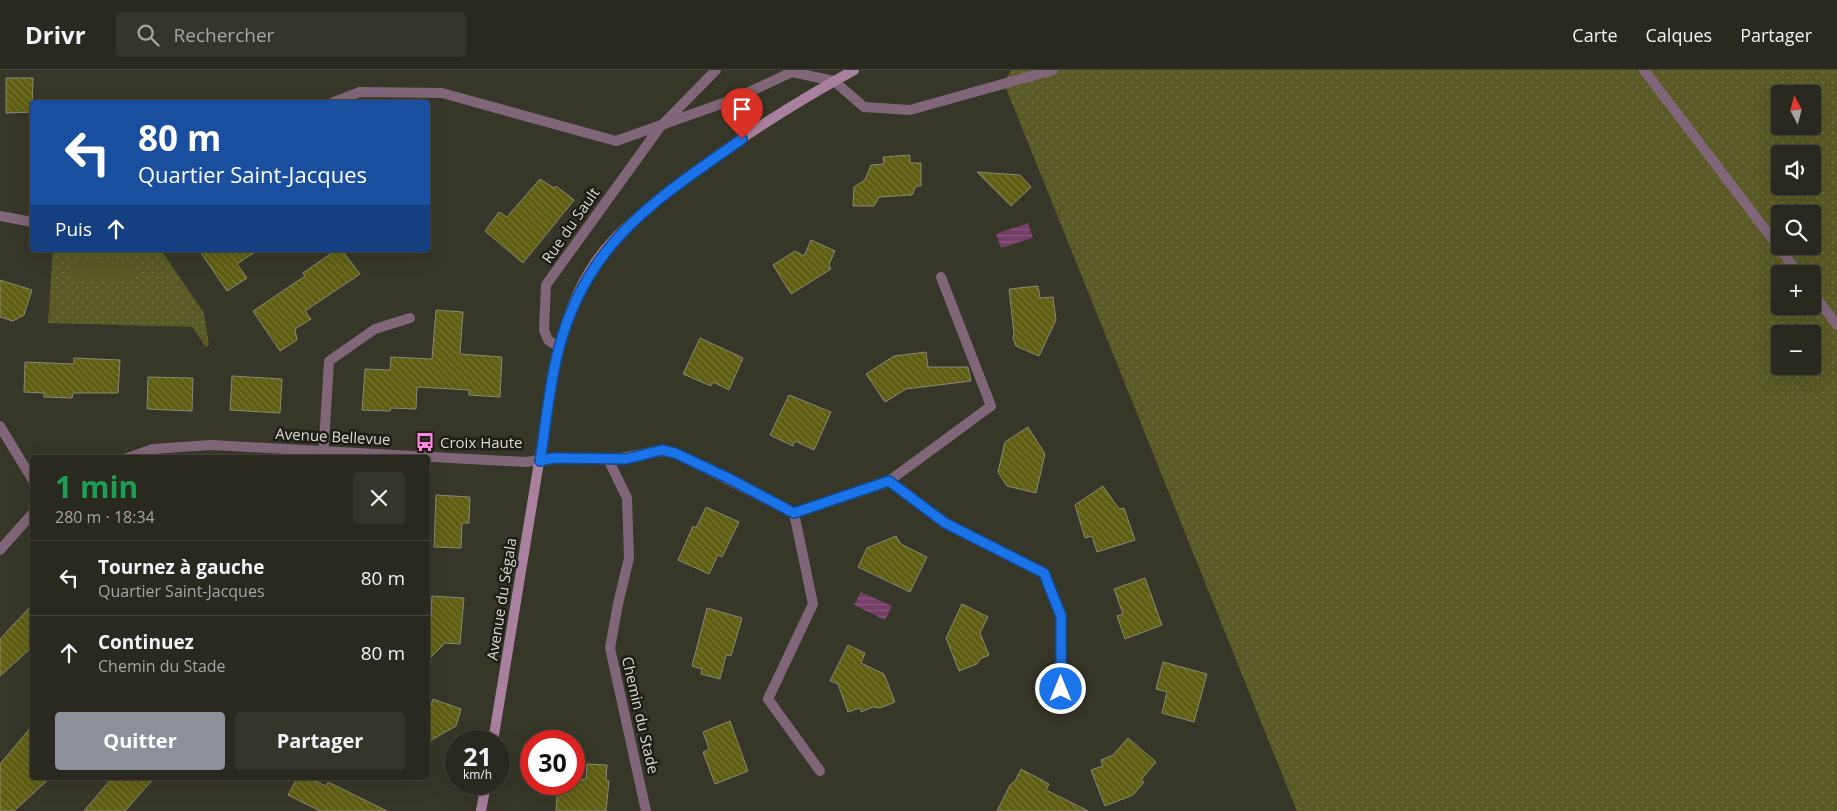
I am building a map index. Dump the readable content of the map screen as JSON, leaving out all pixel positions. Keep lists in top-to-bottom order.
{
  "streets": {
    "street": [
      "Rue du Sault",
      "Avenue Bellevue",
      "Avenue du Ségala",
      "Chemin du Stade"
    ]
  },
  "crossings": [
    ["Rue du Sault", "Avenue du Ségala"],
    ["Avenue Bellevue", "Avenue du Ségala"]
  ],
  "places": {
    "bus stop": ["Croix Haute"]
  },
  "north": "top",
  "page": {
    "header": "Drivr",
    "search": "Rechercher",
    "nav": ["Carte", "Calques", "Partager"],
    "map_buttons": ["+", "−"],
    "turn": ["80 m", "Quartier Saint-Jacques"],
    "then": "Puis",
    "heading": ["1 min", "280 m · 18:34"],
    "list": [
      {
        "name": "Tournez à gauche",
        "note": "Quartier Saint-Jacques",
        "value": "80 m"
      },
      {
        "name": "Continuez",
        "note": "Chemin du Stade",
        "value": "80 m"
      }
    ],
    "buttons": ["Quitter", "Partager"],
    "speed": "21 km/h",
    "limit": "30"
  }
}
